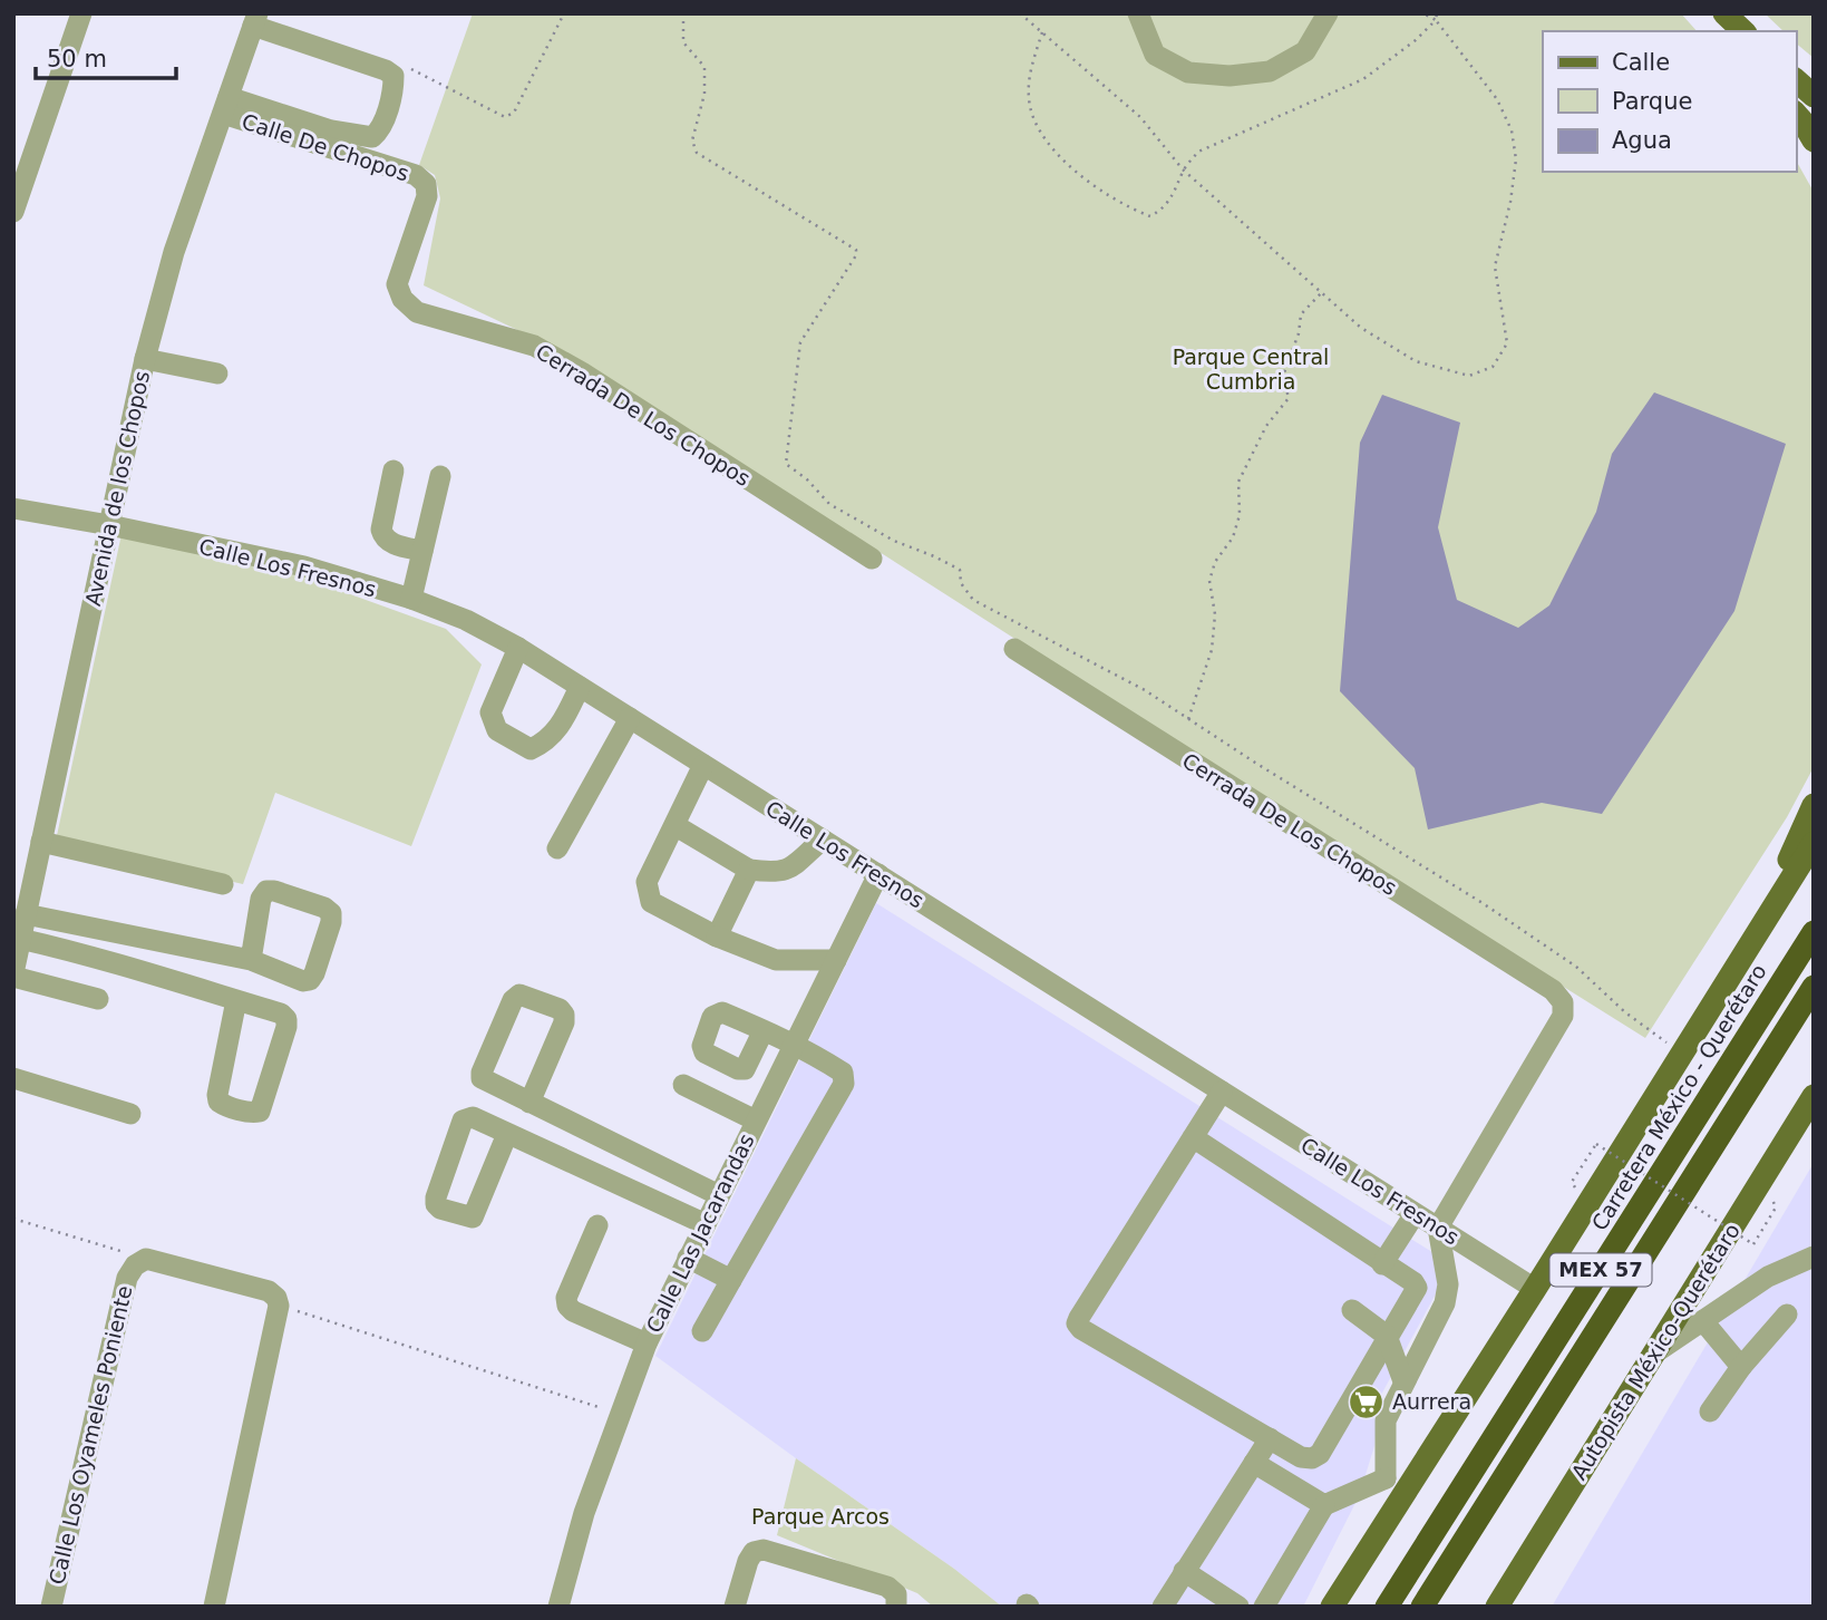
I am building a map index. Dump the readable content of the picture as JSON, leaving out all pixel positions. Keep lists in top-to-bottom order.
{
  "streets": {
    "highway": ["Carretera México - Querétaro", "MEX 57"],
    "main road": ["Autopista México-Querétaro"],
    "street": [
      "Calle De Chopos",
      "Cerrada De Los Chopos",
      "Avenida de los Chopos",
      "Calle Los Fresnos",
      "Calle Las Jacarandas",
      "Calle Los Oyameles Poniente"
    ]
  },
  "crossings": [
    ["Calle De Chopos", "Cerrada De Los Chopos"],
    ["Calle De Chopos", "Avenida de los Chopos"],
    ["Cerrada De Los Chopos", "Calle Los Fresnos"],
    ["Avenida de los Chopos", "Calle Los Fresnos"],
    ["Calle Los Fresnos", "Calle Las Jacarandas"]
  ],
  "parks": ["Parque Central Cumbria", "Parque Arcos"],
  "places": {
    "supermarket": ["Aurrera"]
  },
  "legend": ["Calle", "Parque", "Agua"],
  "scale_bar": "50 m"
}
